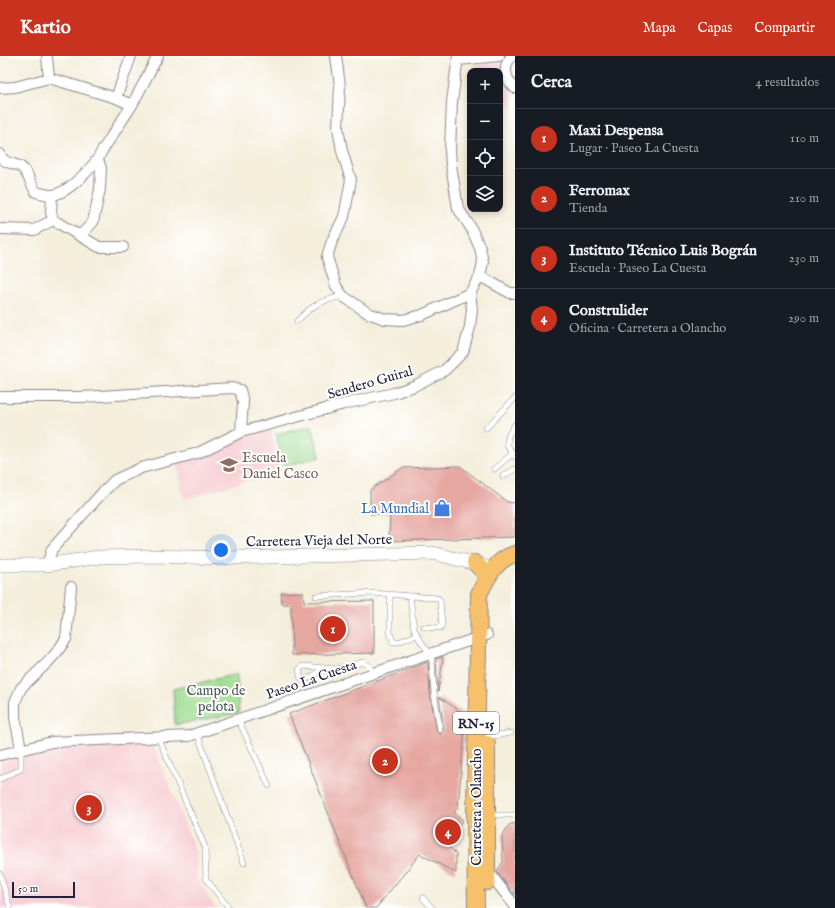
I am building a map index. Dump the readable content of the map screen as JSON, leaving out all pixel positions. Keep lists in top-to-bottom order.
{
  "streets": {
    "main road": ["RN-15", "Carretera a Olancho"],
    "street": ["Sendero Guiral", "Carretera Vieja del Norte", "Paseo La Cuesta"]
  },
  "crossings": [
    ["Sendero Guiral", "Carretera Vieja del Norte"],
    ["Paseo La Cuesta", "Carretera a Olancho"]
  ],
  "parks": ["Campo de pelota"],
  "places": {
    "school or university": ["Escuela Daniel Casco"],
    "shop": ["La Mundial"]
  },
  "scale_bar": "50 m",
  "page": {
    "header": "Kartio",
    "nav": ["Mapa", "Capas", "Compartir"],
    "heading": ["Cerca", "4 resultados"],
    "map_buttons": ["+", "−"],
    "list": [
      {
        "mark": "1",
        "name": "Maxi Despensa",
        "note": "Lugar · Paseo La Cuesta",
        "value": "110 m"
      },
      {
        "mark": "2",
        "name": "Ferromax",
        "note": "Tienda",
        "value": "210 m"
      },
      {
        "mark": "3",
        "name": "Instituto Técnico Luis Bográn",
        "note": "Escuela · Paseo La Cuesta",
        "value": "230 m"
      },
      {
        "mark": "4",
        "name": "Construlider",
        "note": "Oficina · Carretera a Olancho",
        "value": "290 m"
      }
    ],
    "pins": [
      "1",
      "2",
      "3",
      "4"
    ],
    "scale": "50 m"
  }
}
